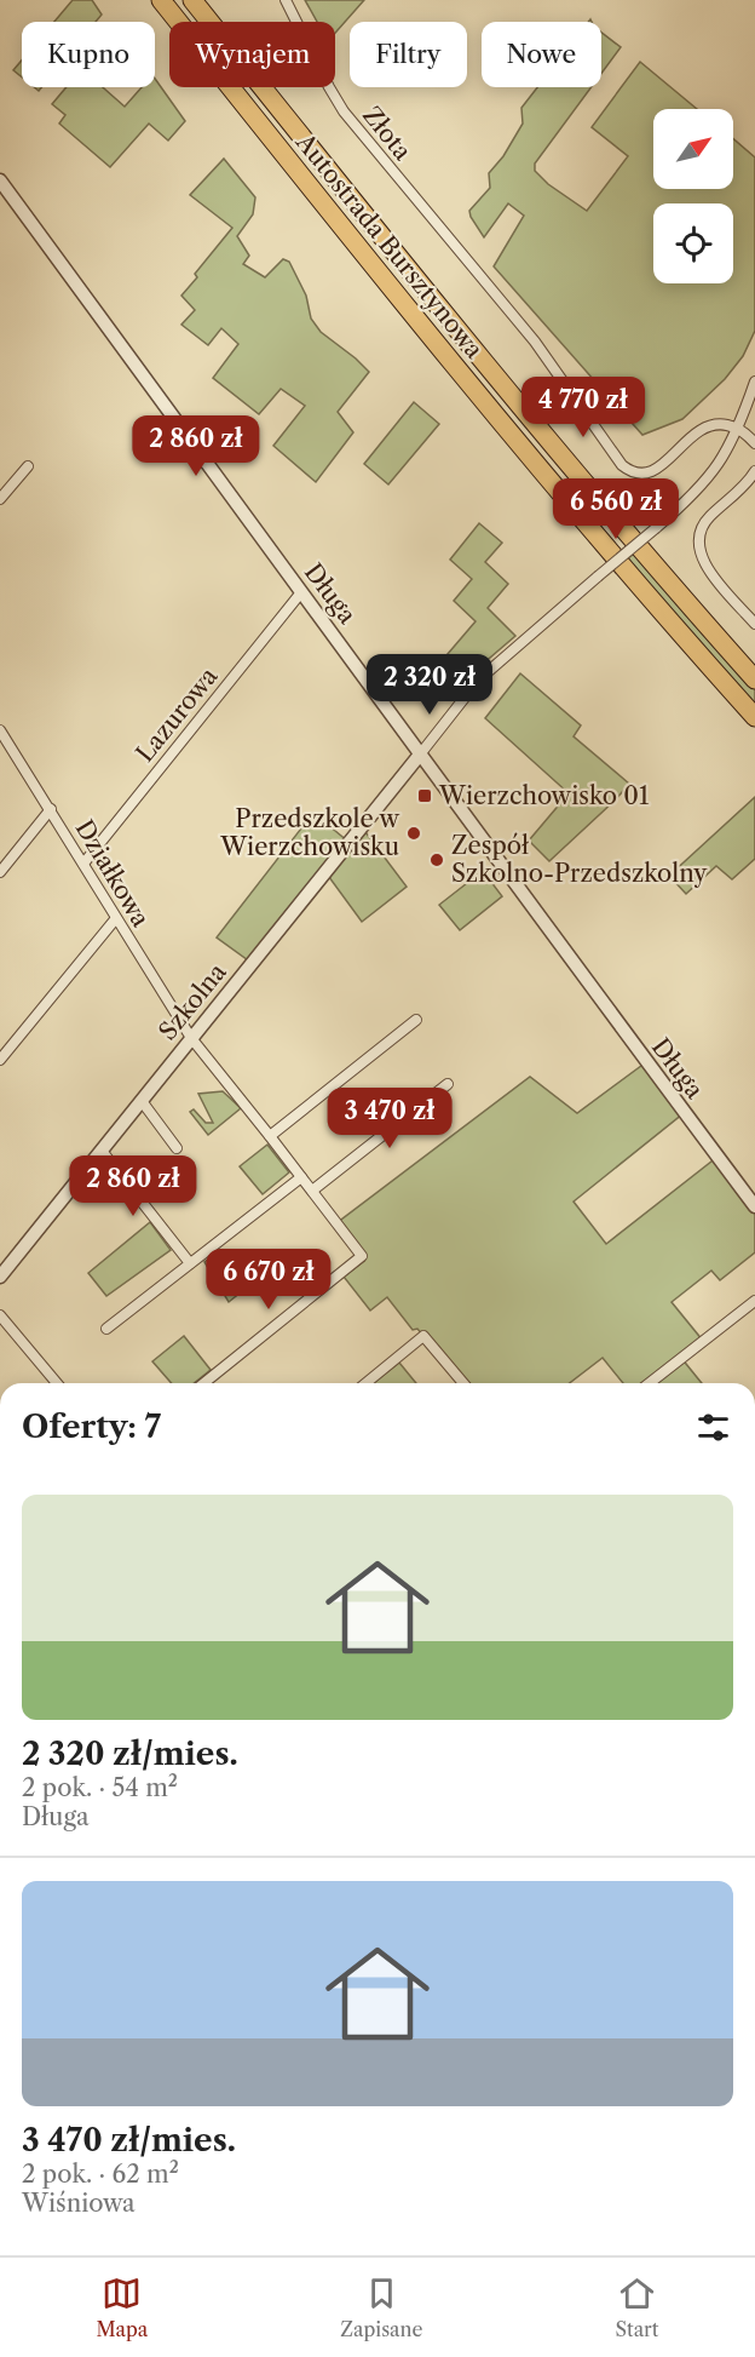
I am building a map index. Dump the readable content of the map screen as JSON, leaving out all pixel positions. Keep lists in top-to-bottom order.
{
  "streets": {
    "highway": ["Autostrada Bursztynowa"],
    "street": [
      "Złota",
      "Długa",
      "Lazurowa",
      "Działkowa",
      "Szkolna"
    ]
  },
  "crossings": [
    ["Długa", "Lazurowa"],
    ["Długa", "Szkolna"],
    ["Lazurowa", "Działkowa"],
    ["Działkowa", "Szkolna"]
  ],
  "places": {
    "transit": ["Wierzchowisko 01"],
    "other": ["Przedszkole w Wierzchowisku", "Zespół Szkolno-Przedszkolny"]
  },
  "north": "top right",
  "page": {
    "chip": [
      "Kupno",
      "Wynajem",
      "Filtry",
      "Nowe"
    ],
    "price": [
      "4 770 zł",
      "2 860 zł",
      "6 560 zł",
      "2 320 zł",
      "3 470 zł",
      "2 860 zł",
      "6 670 zł"
    ],
    "heading": "Oferty: 7",
    "list": [
      {
        "name": "2 320 zł/mies.",
        "note": "2 pok. · 54 m² · Długa"
      },
      {
        "name": "3 470 zł/mies.",
        "note": "2 pok. · 62 m² · Wiśniowa"
      }
    ],
    "tabs": ["Mapa", "Zapisane", "Start"]
  }
}
